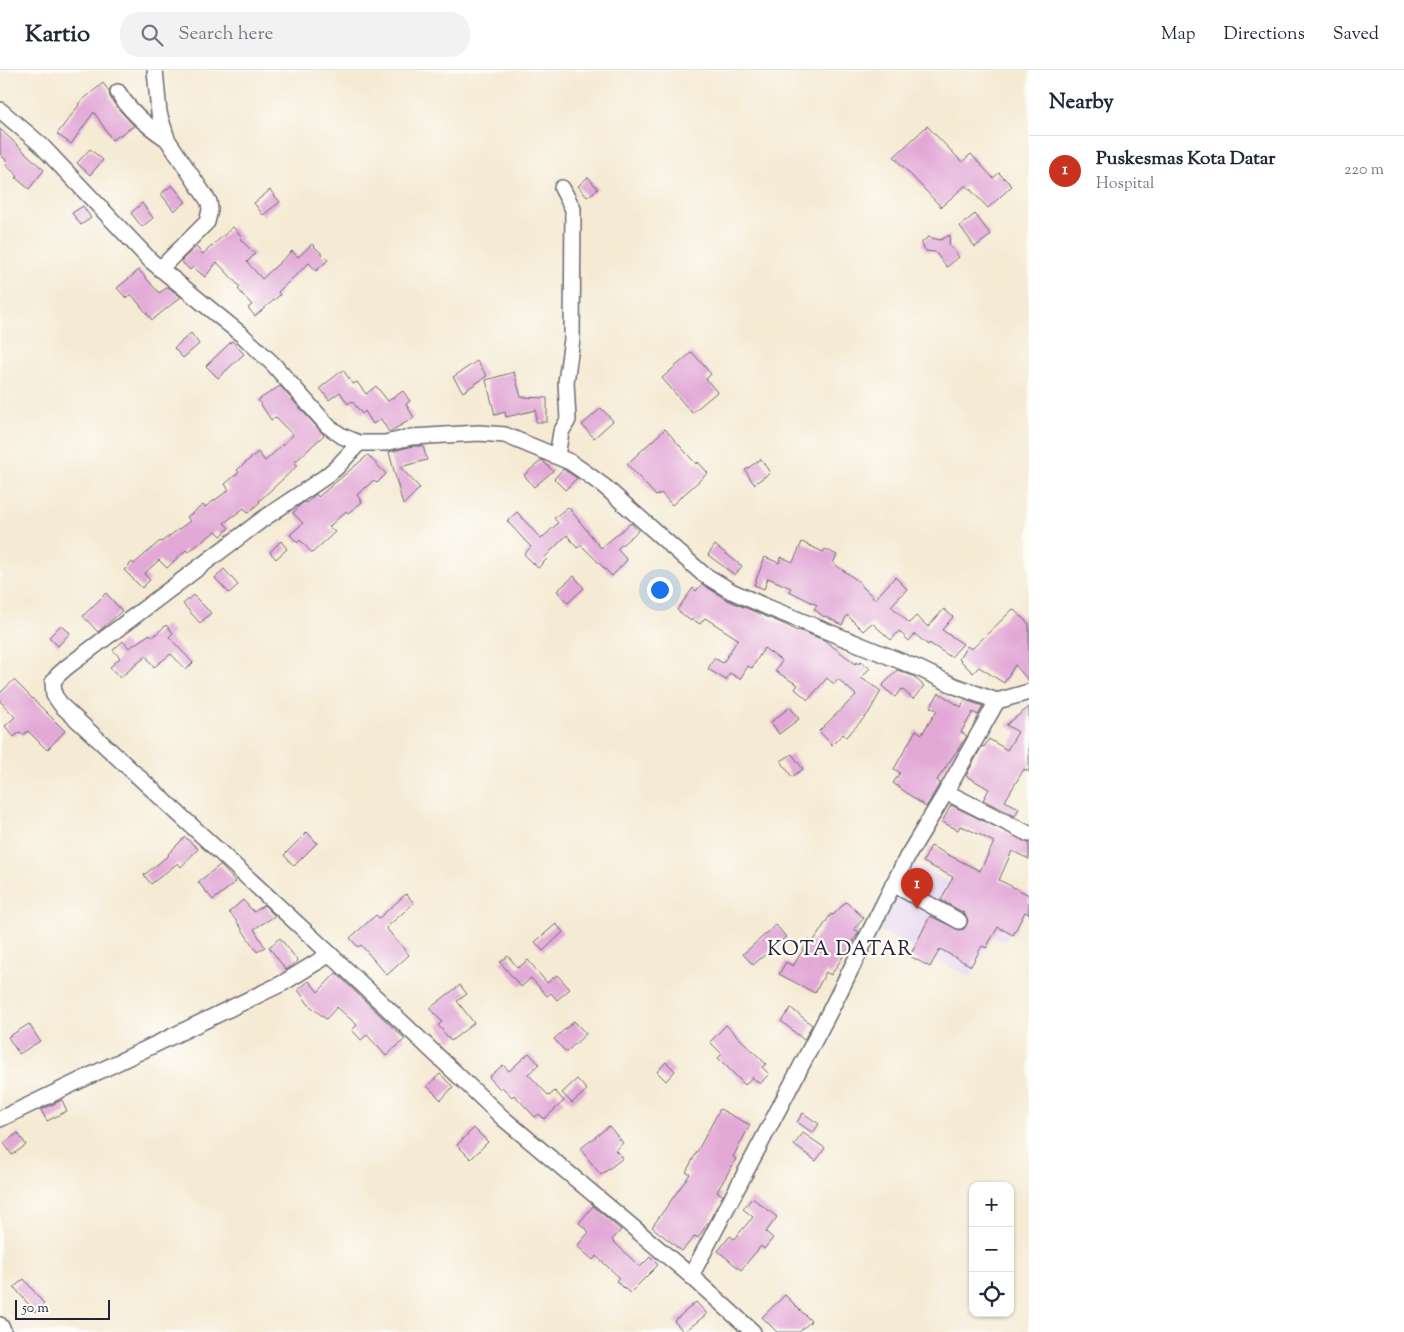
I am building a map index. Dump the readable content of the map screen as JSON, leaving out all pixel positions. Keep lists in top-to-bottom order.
{
  "districts": ["KOTA DATAR"],
  "scale_bar": "50 m",
  "page": {
    "header": "Kartio",
    "search": "Search here",
    "nav": ["Map", "Directions", "Saved"],
    "heading": "Nearby",
    "list": [
      {
        "mark": "1",
        "name": "Puskesmas Kota Datar",
        "note": "Hospital",
        "value": "220 m"
      }
    ],
    "pins": "1",
    "map_buttons": ["+", "−"],
    "scale": "50 m"
  }
}
